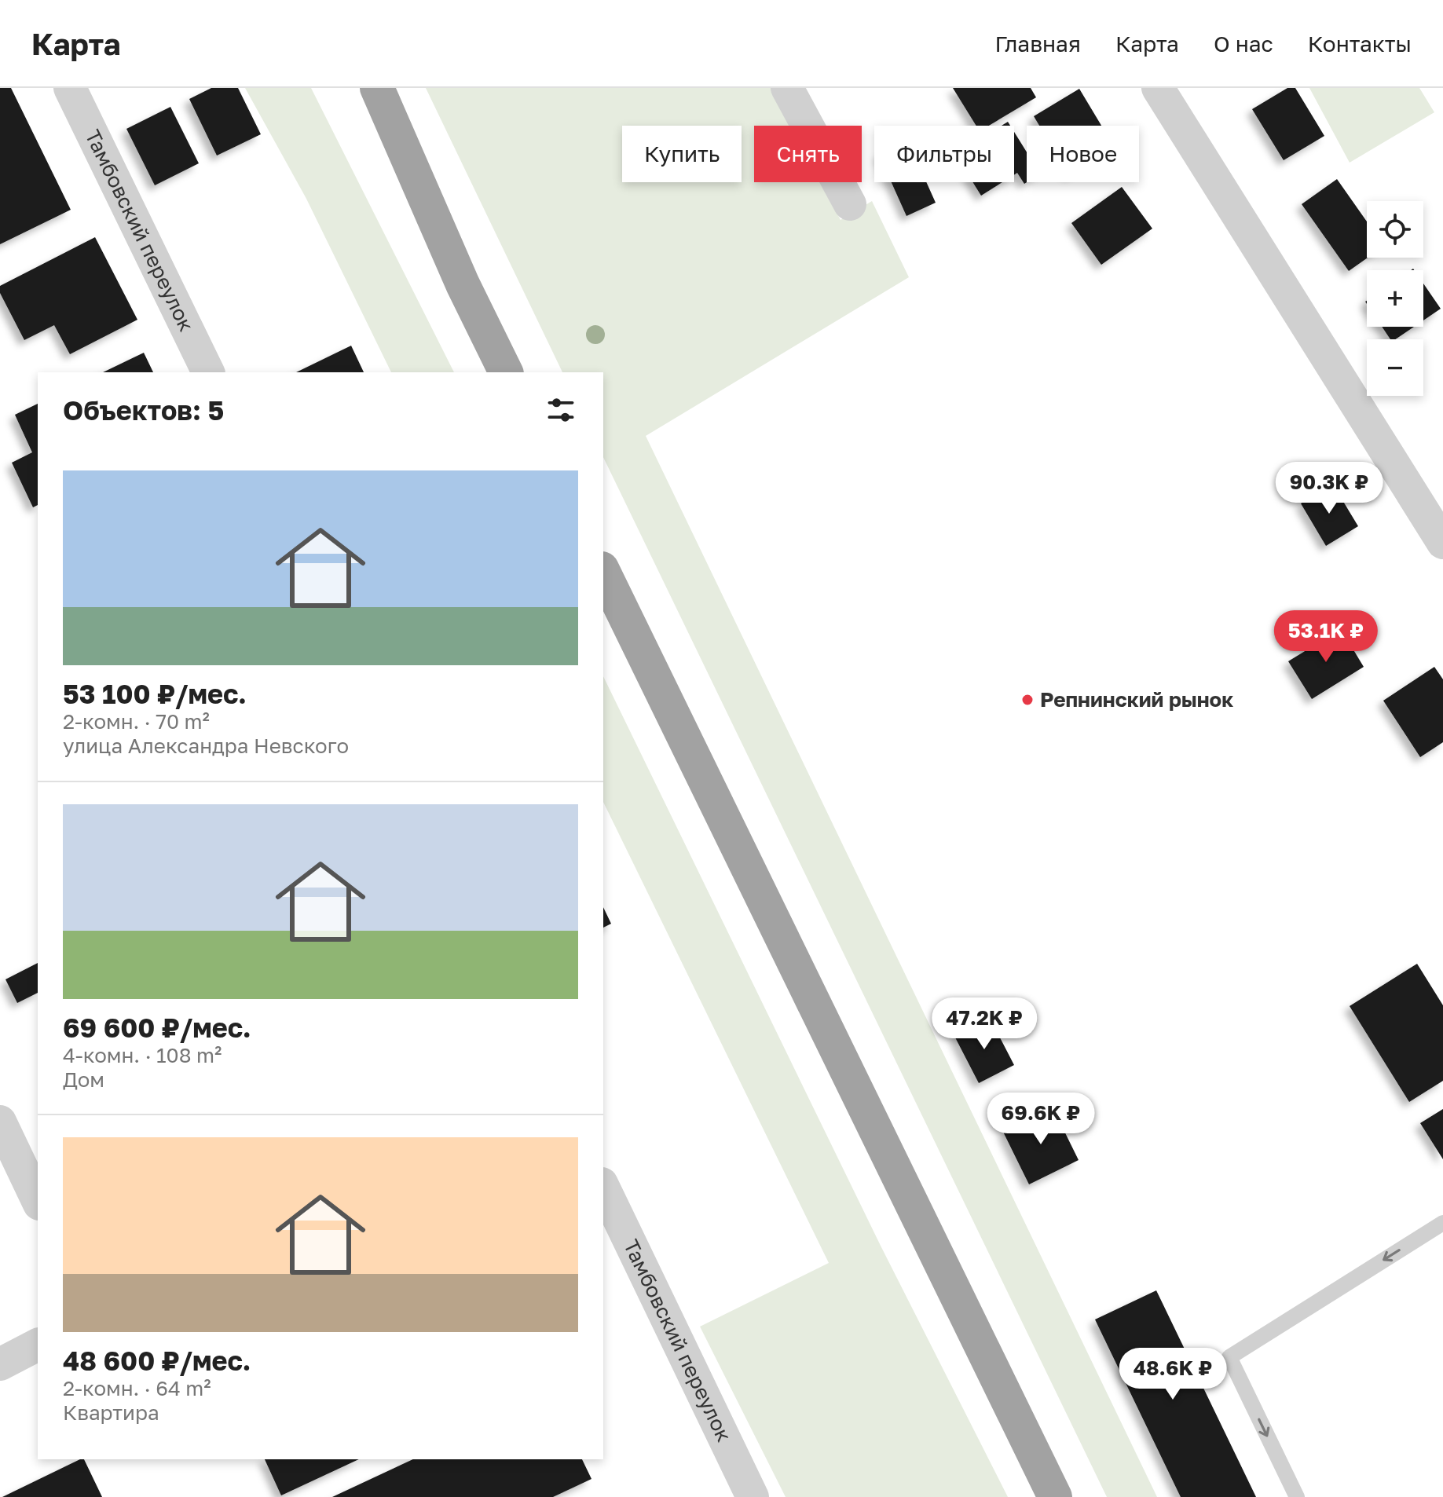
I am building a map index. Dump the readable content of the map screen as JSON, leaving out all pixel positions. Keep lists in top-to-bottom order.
{
  "streets": {
    "street": ["Тамбовский переулок"]
  },
  "places": ["Репнинский рынок"],
  "page": {
    "header": "Карта",
    "nav": [
      "Главная",
      "Карта",
      "О нас",
      "Контакты"
    ],
    "chip": [
      "Купить",
      "Снять",
      "Фильтры",
      "Новое"
    ],
    "map_buttons": ["+", "−"],
    "heading": "Объектов: 5",
    "list": [
      {
        "name": "53 100 ₽/мес.",
        "note": "2-комн. · 70 m² · улица Александра Невского"
      },
      {
        "name": "69 600 ₽/мес.",
        "note": "4-комн. · 108 m² · Дом"
      },
      {
        "name": "48 600 ₽/мес.",
        "note": "2-комн. · 64 m² · Квартира"
      }
    ],
    "price": [
      "90.3K ₽",
      "53.1K ₽",
      "47.2K ₽",
      "69.6K ₽",
      "48.6K ₽"
    ]
  }
}
